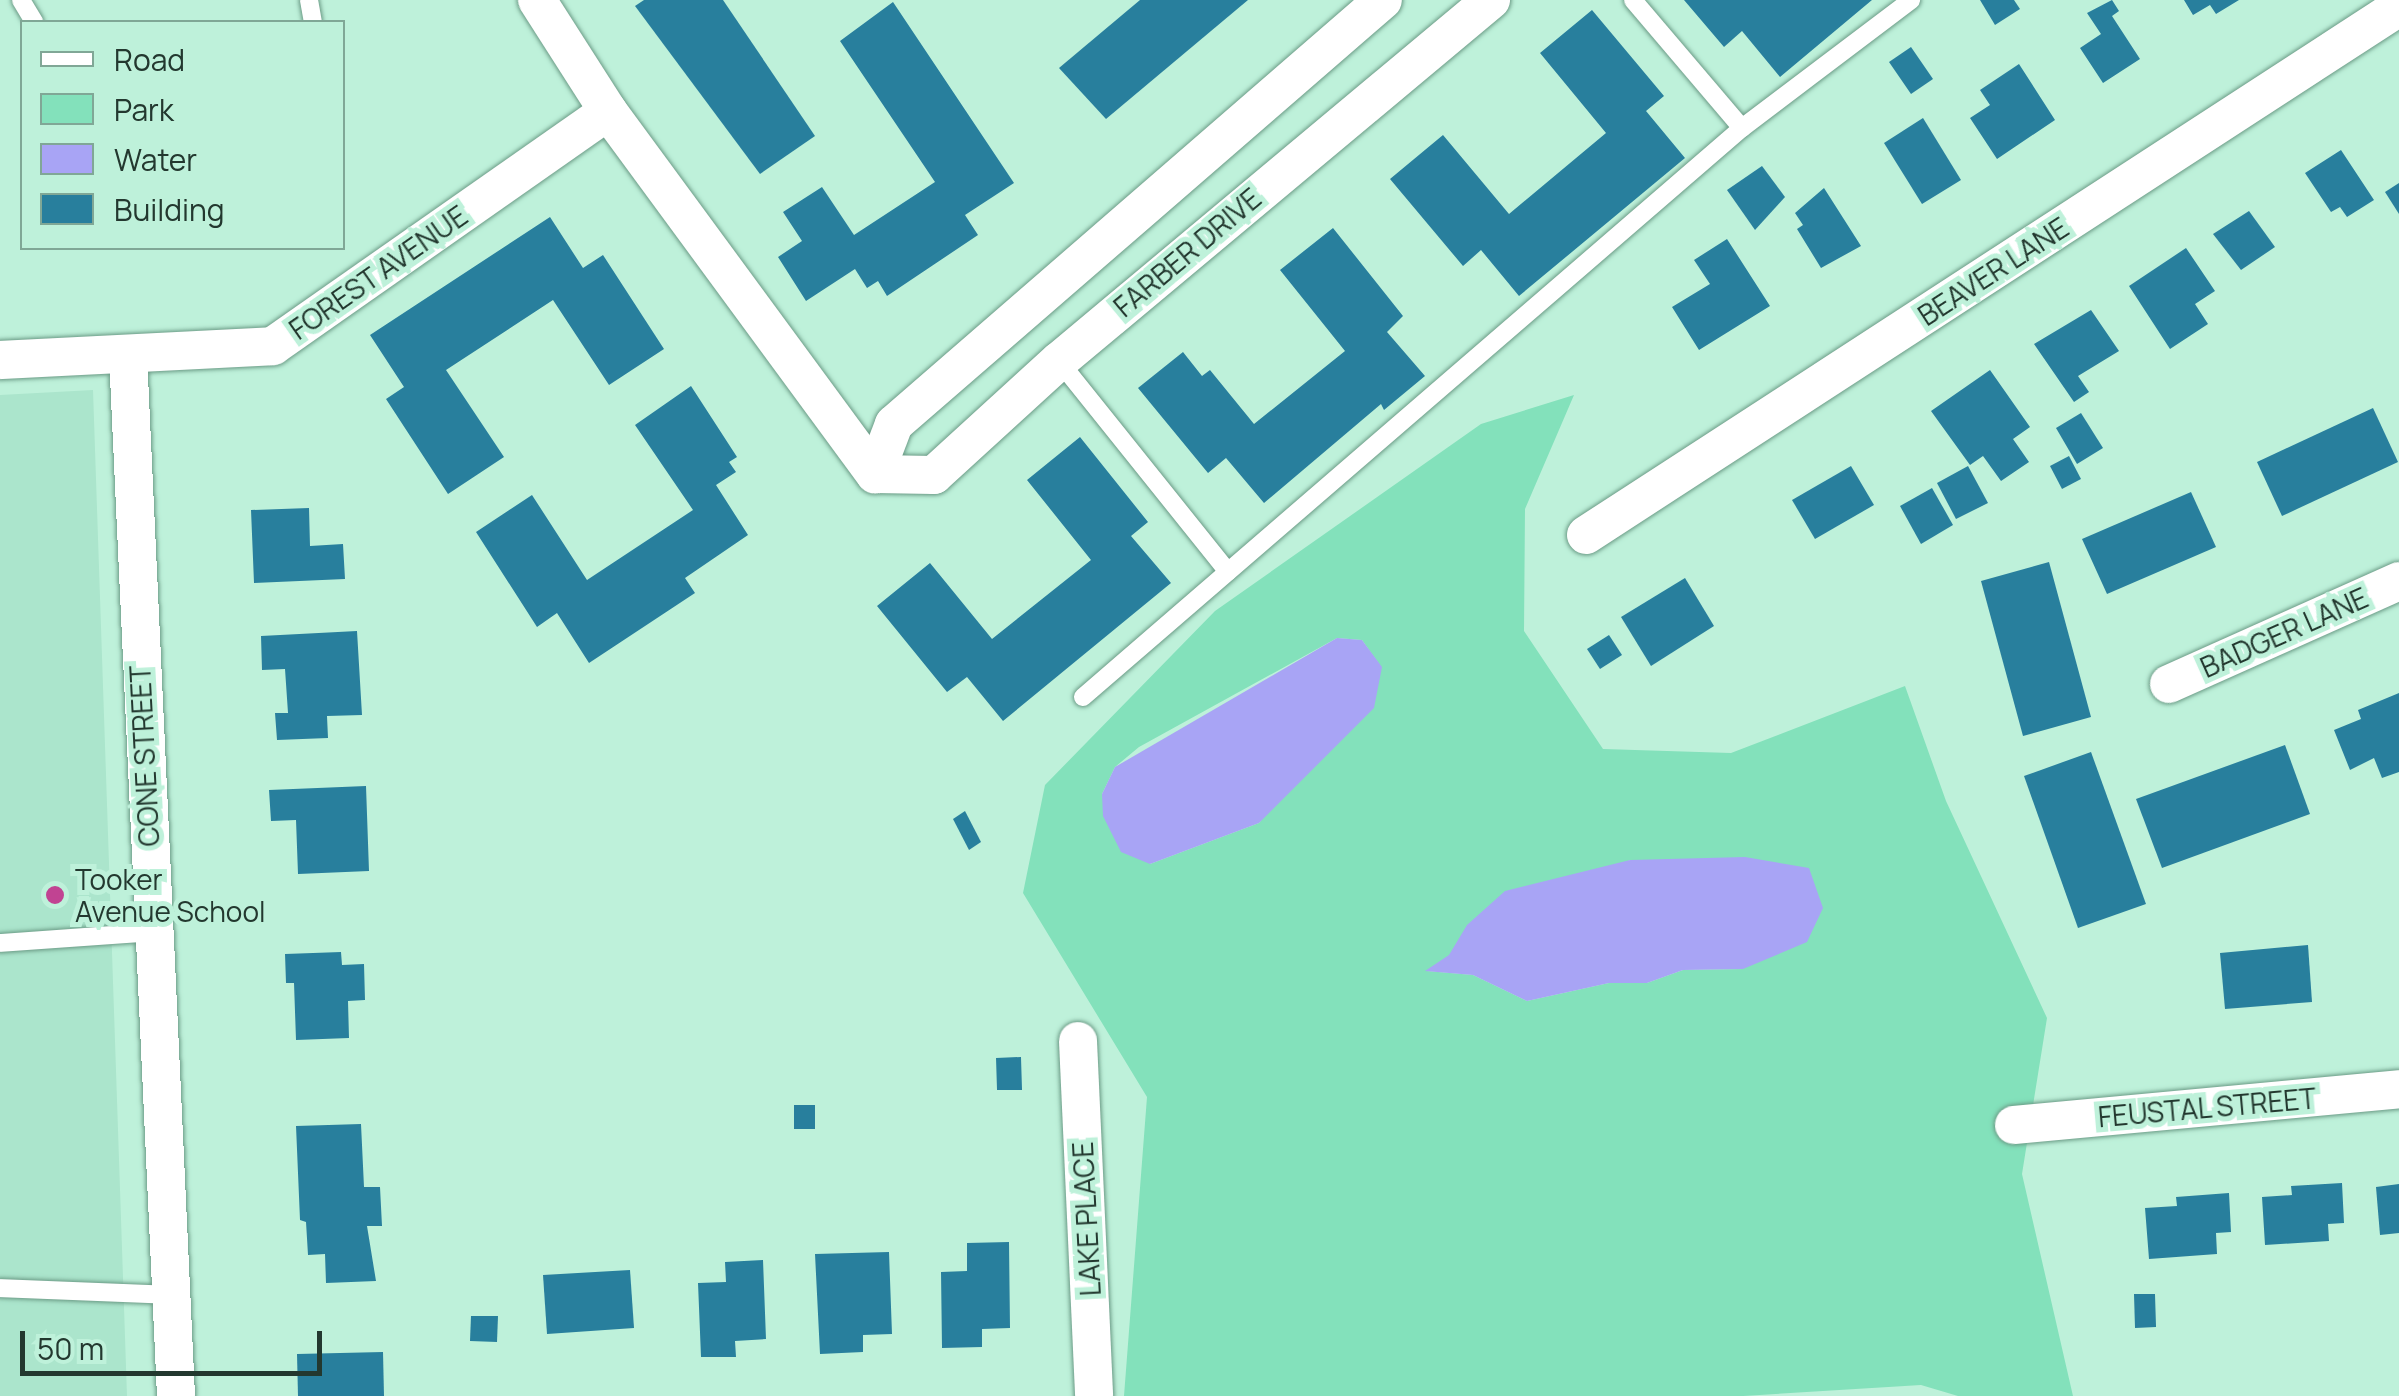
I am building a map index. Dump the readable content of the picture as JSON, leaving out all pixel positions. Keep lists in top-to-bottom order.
{
  "streets": {
    "street": [
      "FARBER DRIVE",
      "BEAVER LANE",
      "FOREST AVENUE",
      "BADGER LANE",
      "CONE STREET",
      "FEUSTAL STREET",
      "LAKE PLACE"
    ]
  },
  "crossings": [
    ["FOREST AVENUE", "CONE STREET"]
  ],
  "places": ["Tooker Avenue School"],
  "legend": [
    "Road",
    "Park",
    "Water",
    "Building"
  ],
  "scale_bar": "50 m"
}
